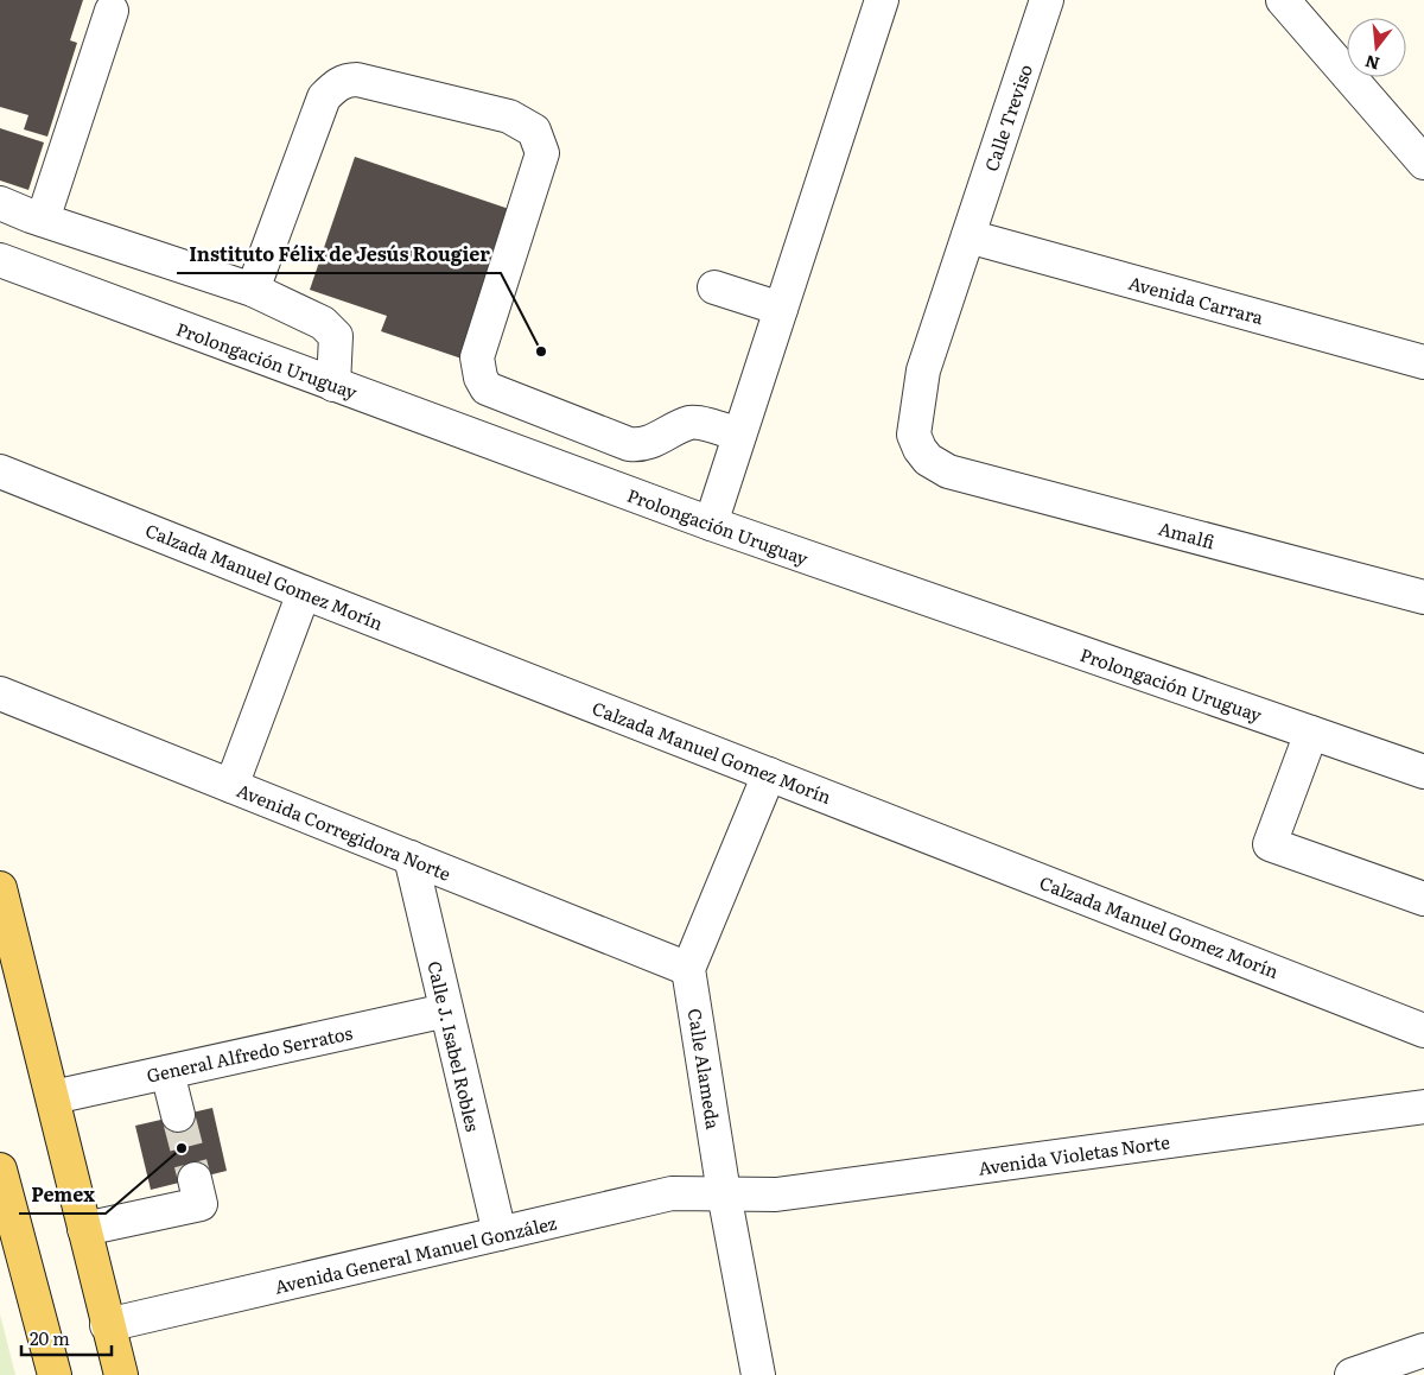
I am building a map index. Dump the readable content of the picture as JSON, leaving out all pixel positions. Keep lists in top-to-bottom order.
{
  "streets": {
    "street": [
      "Calle Treviso",
      "Avenida Carrara",
      "Prolongación Uruguay",
      "Amalfi",
      "Calzada Manuel Gomez Morín",
      "Avenida Corregidora Norte",
      "Calle J. Isabel Robles",
      "General Alfredo Serratos",
      "Calle Alameda",
      "Avenida Violetas Norte",
      "Avenida General Manuel González"
    ]
  },
  "crossings": [
    ["Calle Treviso", "Avenida Carrara"],
    ["Calle Treviso", "Amalfi"],
    ["Avenida Corregidora Norte", "Calle J. Isabel Robles"],
    ["Avenida Corregidora Norte", "Calle Alameda"],
    ["Calle J. Isabel Robles", "General Alfredo Serratos"],
    ["Calle J. Isabel Robles", "Avenida General Manuel González"],
    ["Calle Alameda", "Avenida Violetas Norte"],
    ["Calle Alameda", "Avenida General Manuel González"],
    ["Avenida Violetas Norte", "Avenida General Manuel González"]
  ],
  "places": ["Instituto Félix de Jesús Rougier", "Pemex"],
  "scale_bar": "20 m",
  "north": "bottom"
}
